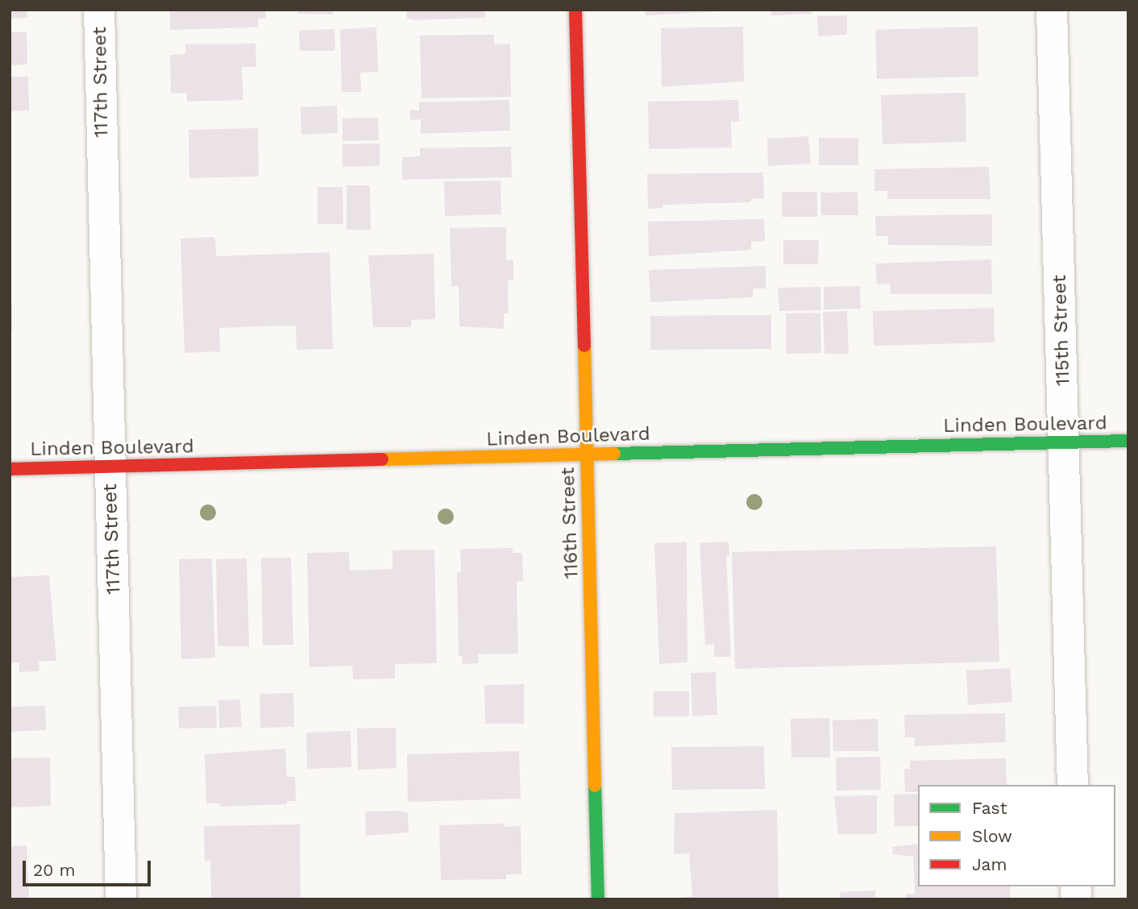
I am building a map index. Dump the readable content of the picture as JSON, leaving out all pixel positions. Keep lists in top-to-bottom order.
{
  "streets": {
    "main road": ["Linden Boulevard", "116th Street"],
    "street": ["117th Street", "115th Street"]
  },
  "crossings": [
    ["117th Street", "Linden Boulevard"],
    ["115th Street", "Linden Boulevard"],
    ["Linden Boulevard", "116th Street"]
  ],
  "legend": ["Fast", "Slow", "Jam"],
  "scale_bar": "20 m"
}
